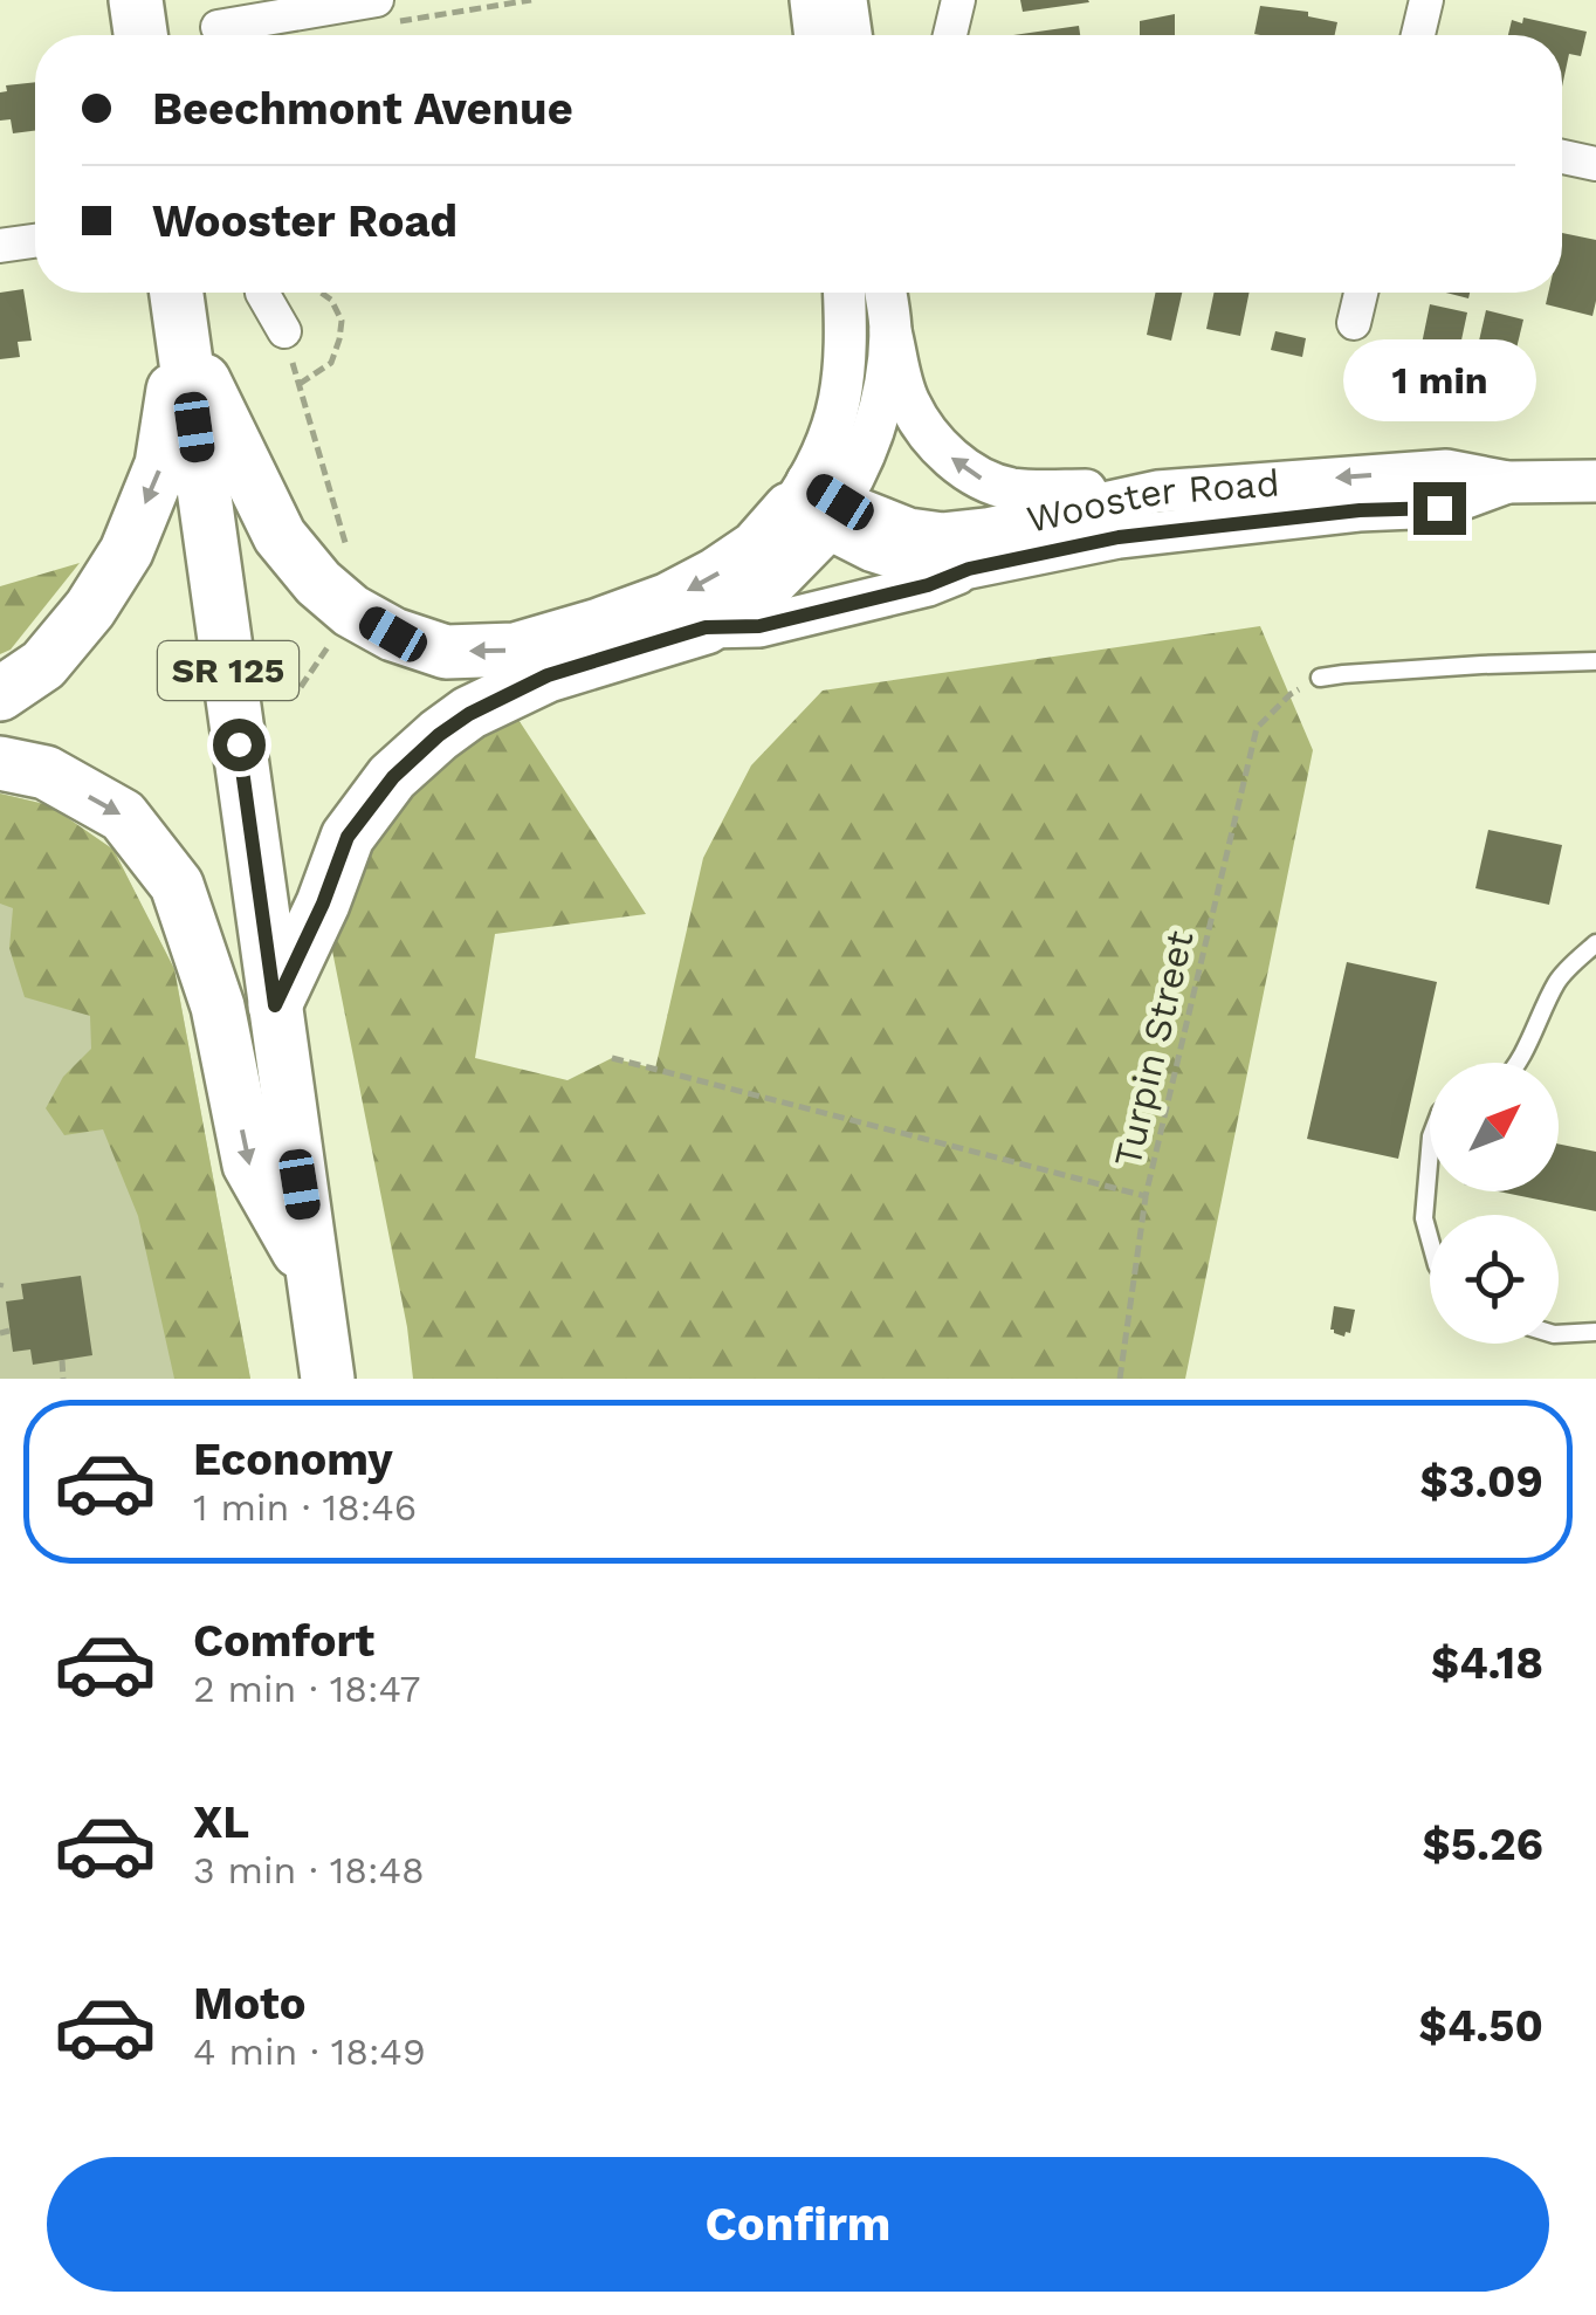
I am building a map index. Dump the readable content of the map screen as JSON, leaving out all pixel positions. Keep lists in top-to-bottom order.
{
  "streets": {
    "highway": ["SR 125"],
    "street": ["Wooster Road"],
    "path": ["Turpin Street"]
  },
  "north": "top right",
  "page": {
    "banner": ["Beechmont Avenue", "Wooster Road"],
    "bubble": "1 min",
    "list": [
      {
        "name": "Economy",
        "note": "1 min · 18:46",
        "value": "$3.09"
      },
      {
        "name": "Comfort",
        "note": "2 min · 18:47",
        "value": "$4.18"
      },
      {
        "name": "XL",
        "note": "3 min · 18:48",
        "value": "$5.26"
      },
      {
        "name": "Moto",
        "note": "4 min · 18:49",
        "value": "$4.50"
      }
    ],
    "buttons": "Confirm"
  }
}
